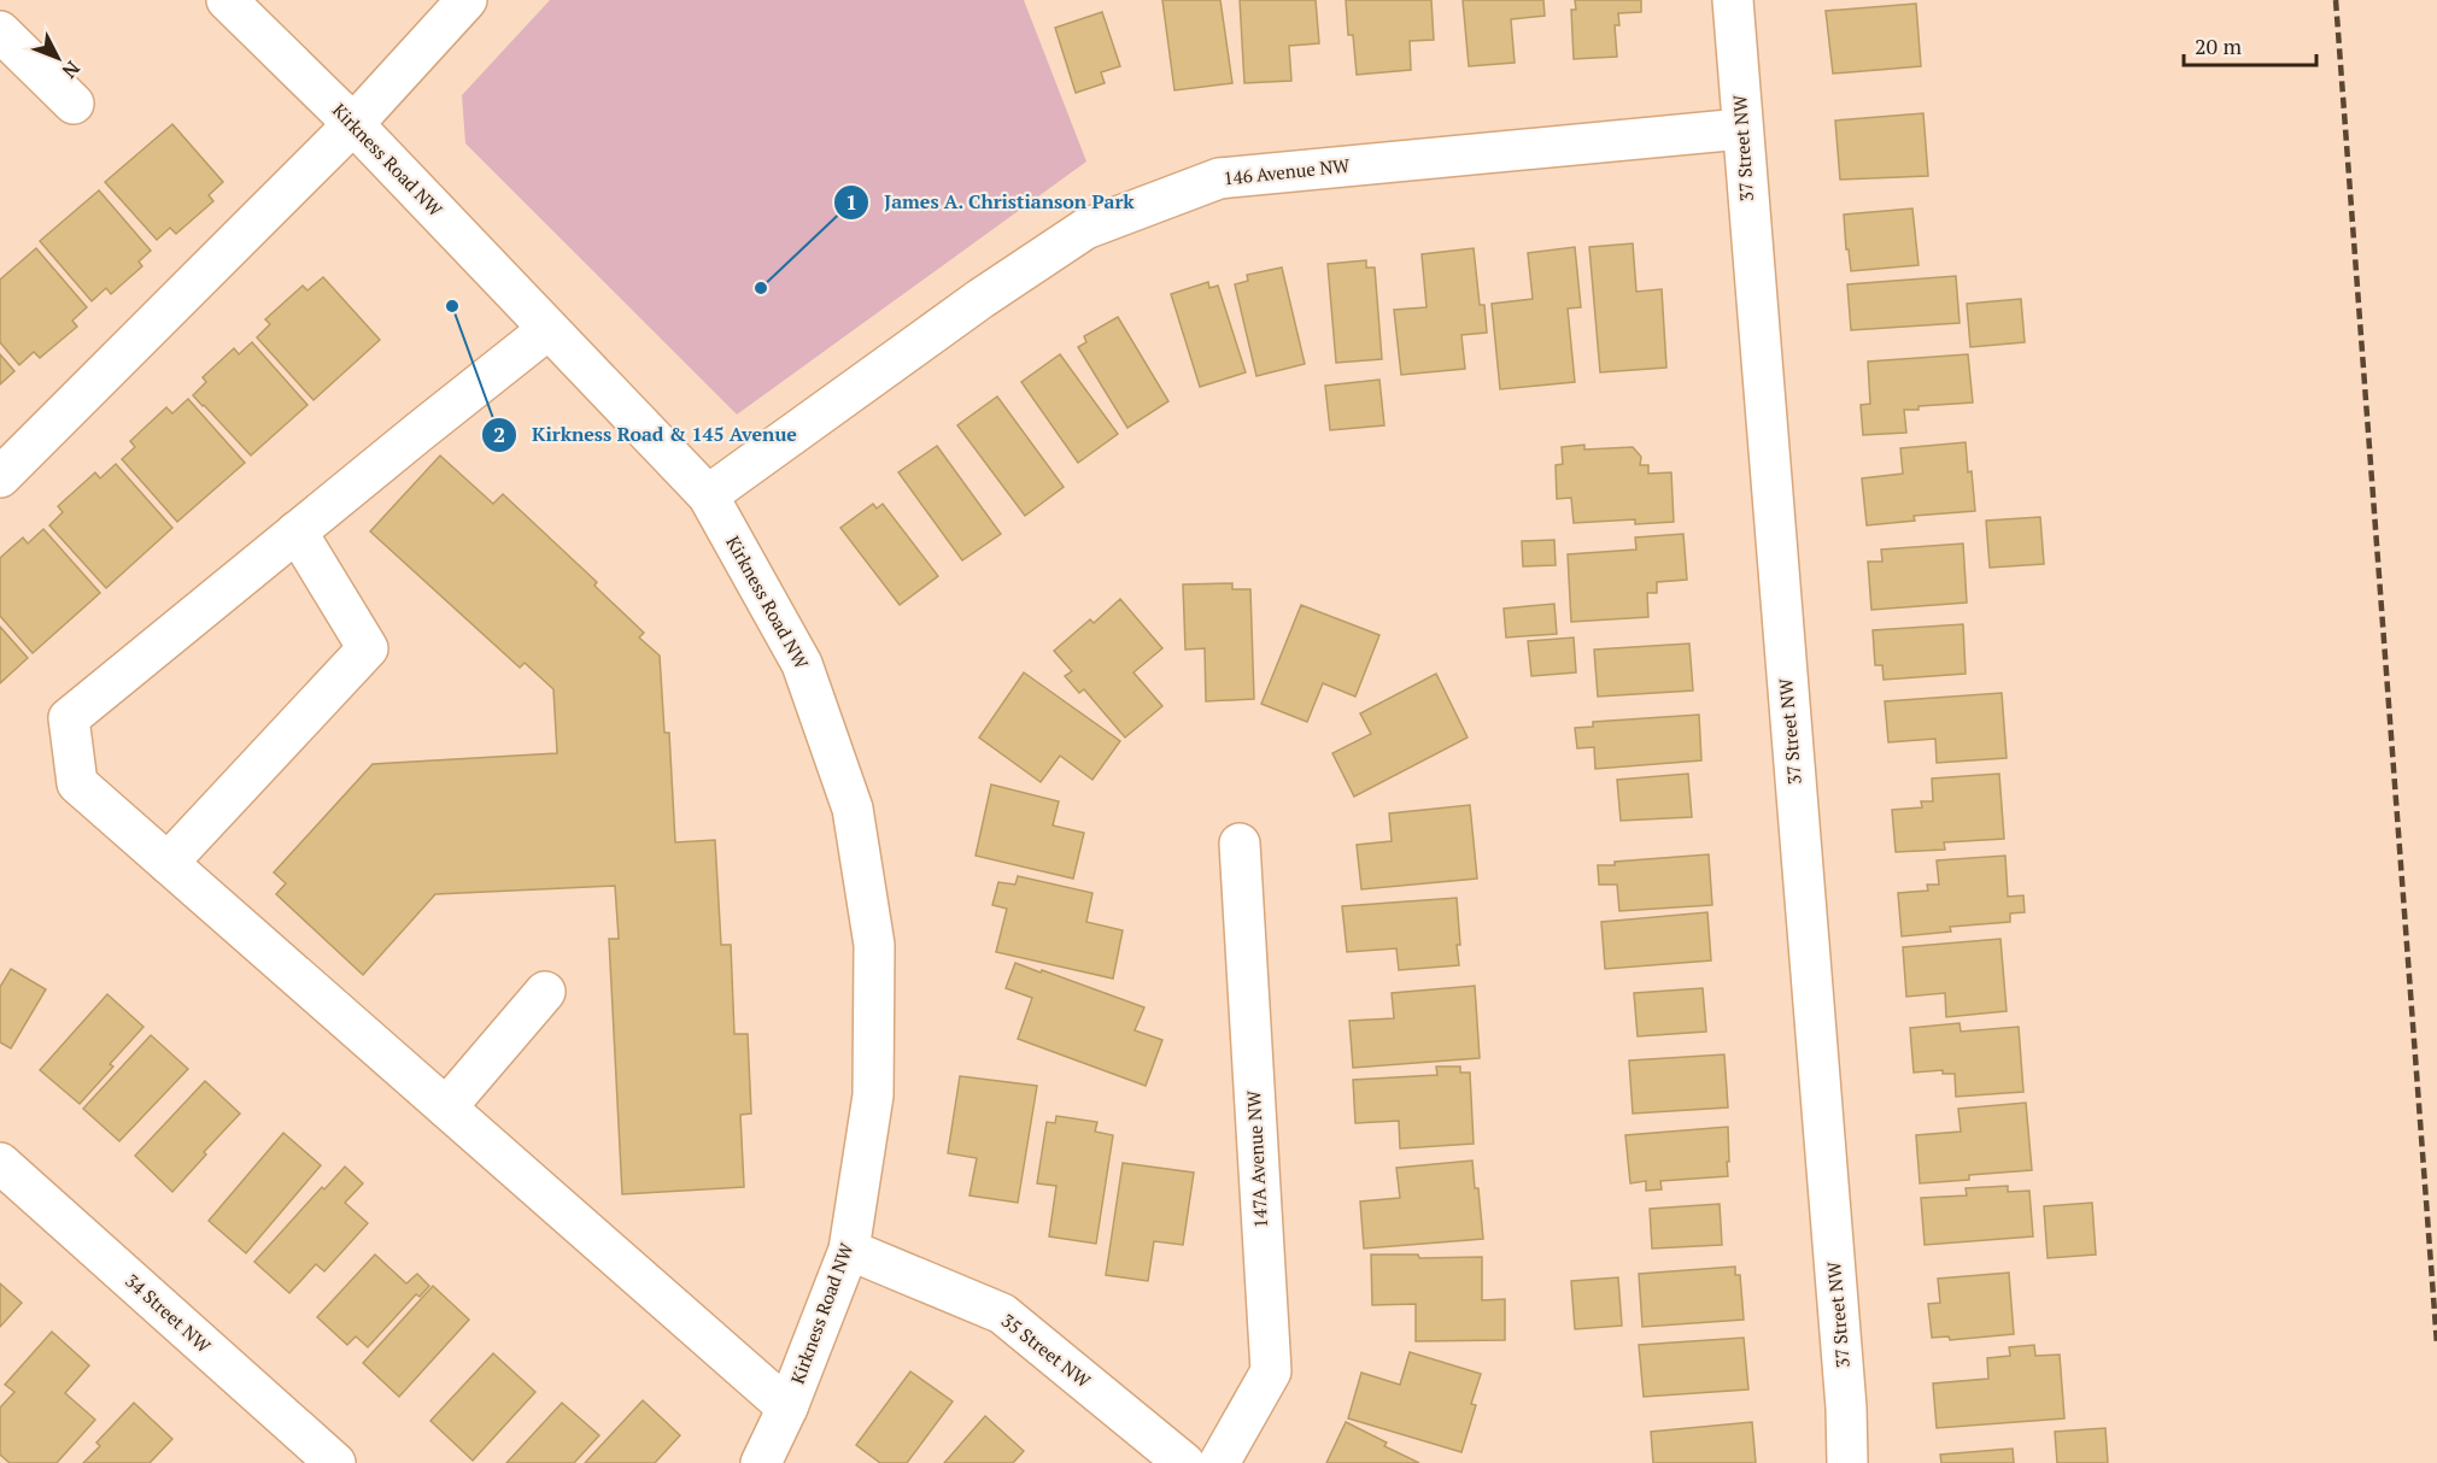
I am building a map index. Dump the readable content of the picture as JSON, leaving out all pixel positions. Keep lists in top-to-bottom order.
{
  "streets": {
    "street": [
      "37 Street NW",
      "Kirkness Road NW",
      "146 Avenue NW",
      "147A Avenue NW",
      "34 Street NW",
      "35 Street NW"
    ]
  },
  "crossings": [
    ["37 Street NW", "146 Avenue NW"],
    ["Kirkness Road NW", "146 Avenue NW"],
    ["Kirkness Road NW", "35 Street NW"]
  ],
  "places": ["James A. Christianson Park", "Kirkness Road & 145 Avenue"],
  "scale_bar": "20 m",
  "north": "bottom right"
}
